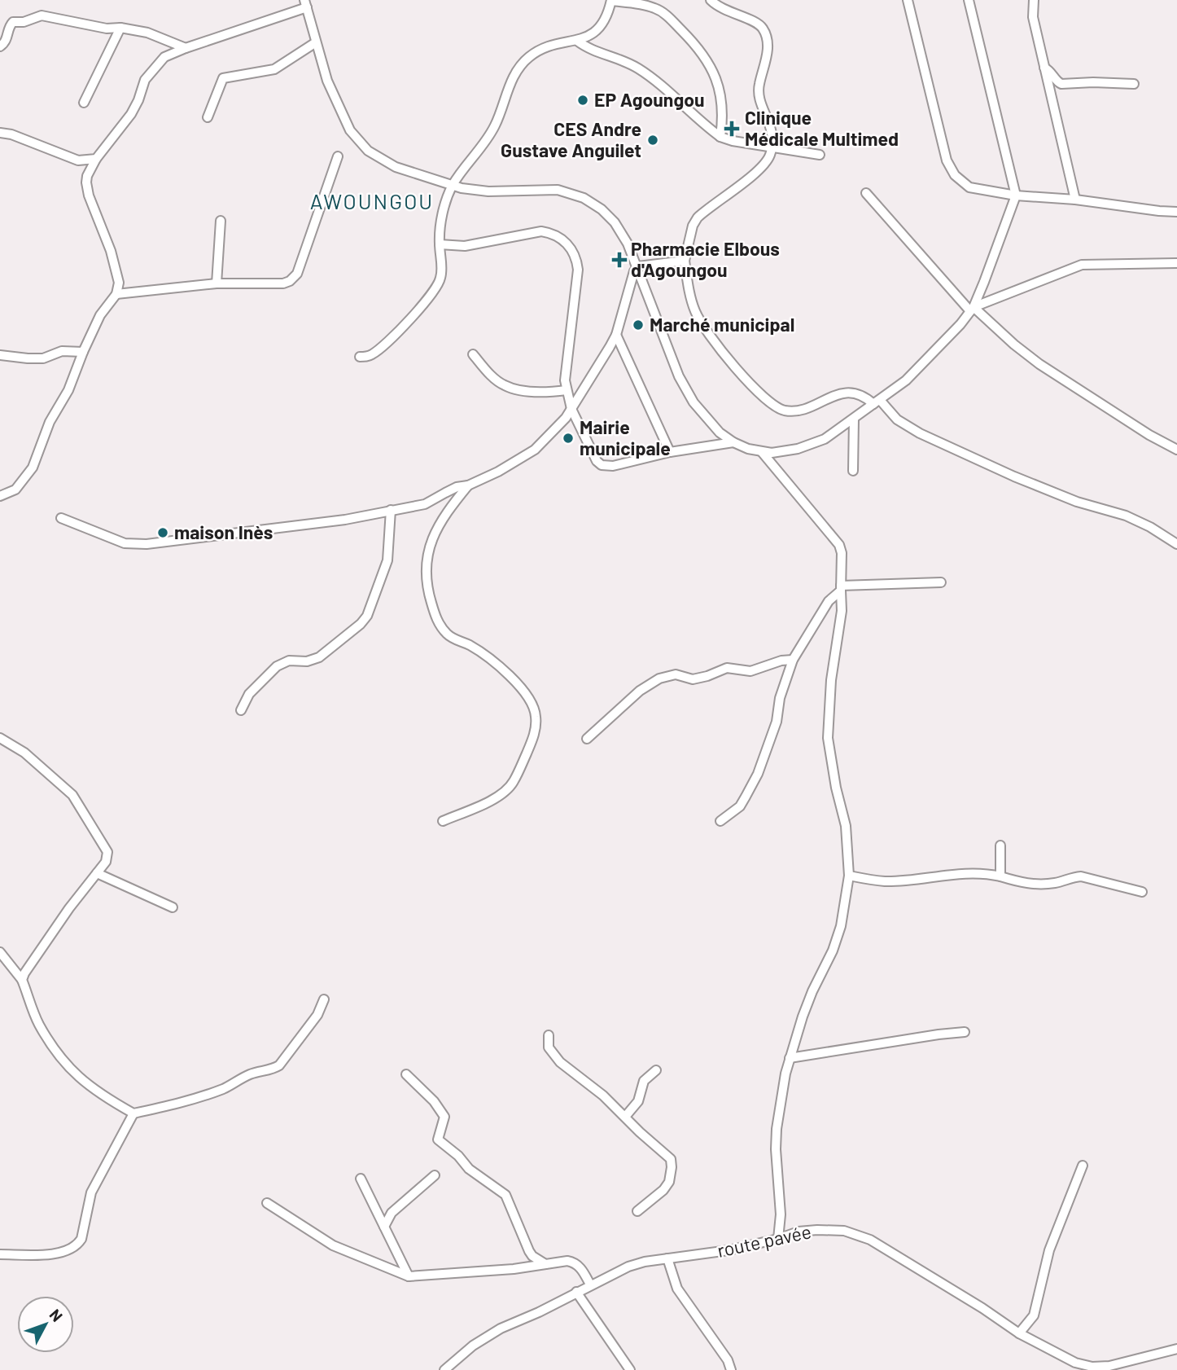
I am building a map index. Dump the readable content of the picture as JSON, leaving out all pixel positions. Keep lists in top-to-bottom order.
{
  "streets": {
    "street": ["route pavée"]
  },
  "districts": ["AWOUNGOU"],
  "places": {
    "other": [
      "EP Agoungou",
      "CES Andre Gustave Anguilet",
      "Marché municipal",
      "Mairie municipale",
      "maison Inès"
    ],
    "health": ["Clinique Médicale Multimed", "Pharmacie Elbous d'Agoungou"]
  },
  "north": "top right"
}
